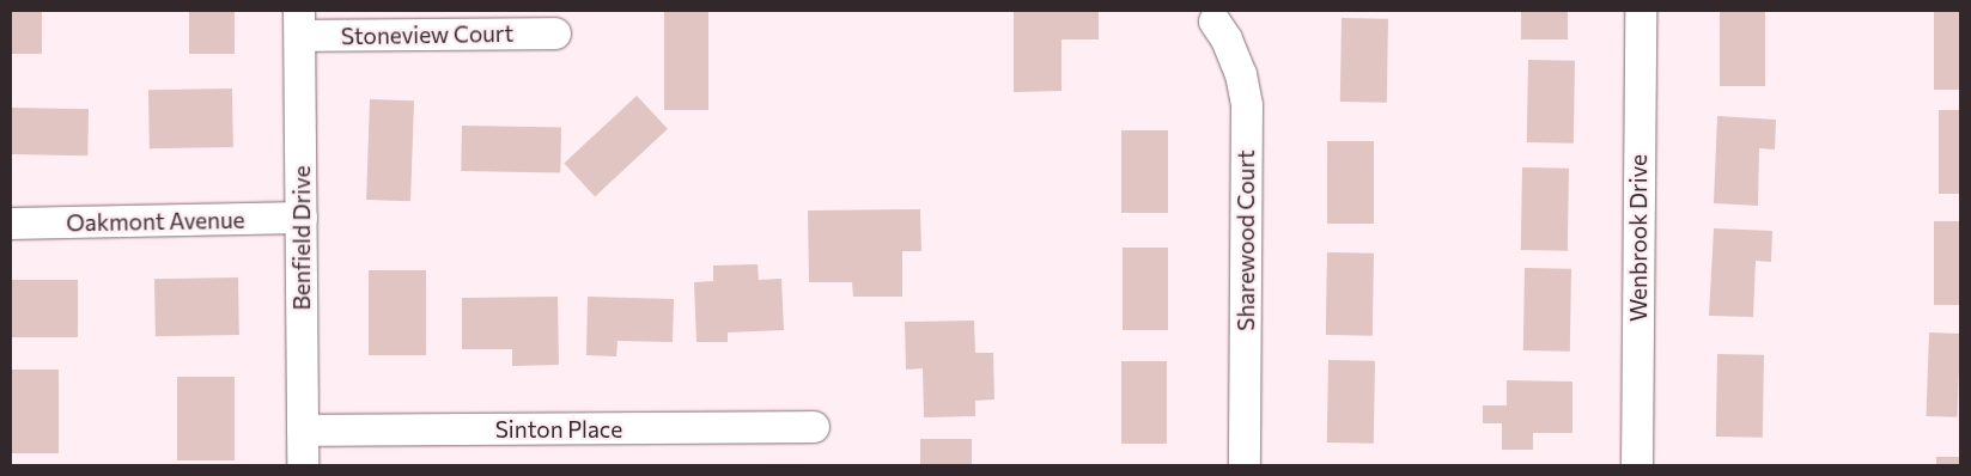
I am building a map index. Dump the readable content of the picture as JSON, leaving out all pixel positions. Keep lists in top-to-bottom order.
{
  "streets": {
    "street": [
      "Stoneview Court",
      "Oakmont Avenue",
      "Benfield Drive",
      "Wenbrook Drive",
      "Sharewood Court",
      "Sinton Place"
    ]
  },
  "crossings": [
    ["Stoneview Court", "Benfield Drive"],
    ["Oakmont Avenue", "Benfield Drive"],
    ["Benfield Drive", "Sinton Place"]
  ]
}
